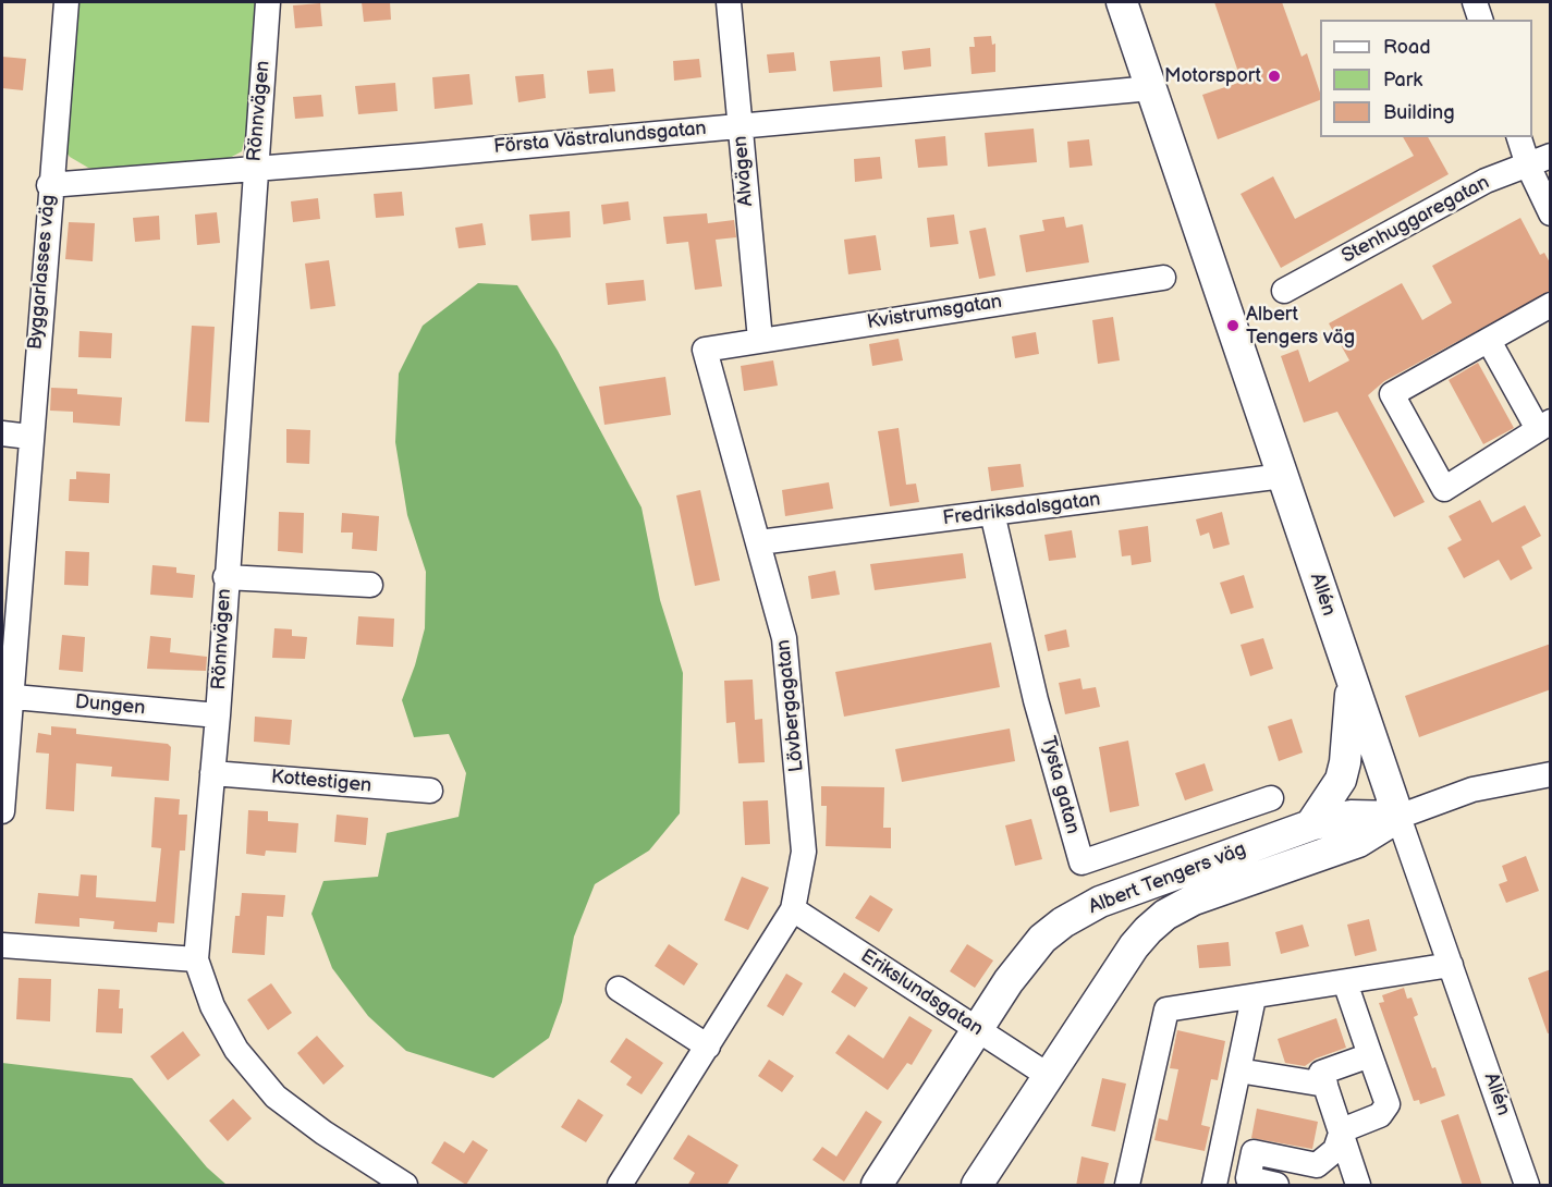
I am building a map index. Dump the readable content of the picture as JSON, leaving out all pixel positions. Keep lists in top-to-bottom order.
{
  "streets": {
    "main road": ["Allén", "Albert Tengers väg"],
    "street": [
      "Rönnvägen",
      "Första Västralundsgatan",
      "Alvägen",
      "Stenhuggaregatan",
      "Byggarlasses väg",
      "Kvistrumsgatan",
      "Fredriksdalsgatan",
      "Dungen",
      "Lövbergagatan",
      "Kottestigen",
      "Tysta gatan",
      "Erikslundsgatan"
    ]
  },
  "crossings": [
    ["Rönnvägen", "Första Västralundsgatan"],
    ["Rönnvägen", "Dungen"],
    ["Rönnvägen", "Kottestigen"],
    ["Första Västralundsgatan", "Alvägen"],
    ["Första Västralundsgatan", "Byggarlasses väg"],
    ["Första Västralundsgatan", "Allén"],
    ["Alvägen", "Kvistrumsgatan"],
    ["Byggarlasses väg", "Dungen"],
    ["Kvistrumsgatan", "Lövbergagatan"],
    ["Fredriksdalsgatan", "Allén"],
    ["Fredriksdalsgatan", "Lövbergagatan"],
    ["Fredriksdalsgatan", "Tysta gatan"],
    ["Allén", "Albert Tengers väg"],
    ["Lövbergagatan", "Erikslundsgatan"],
    ["Albert Tengers väg", "Erikslundsgatan"]
  ],
  "places": ["Motorsport", "Albert Tengers väg"],
  "legend": ["Road", "Park", "Building"]
}
